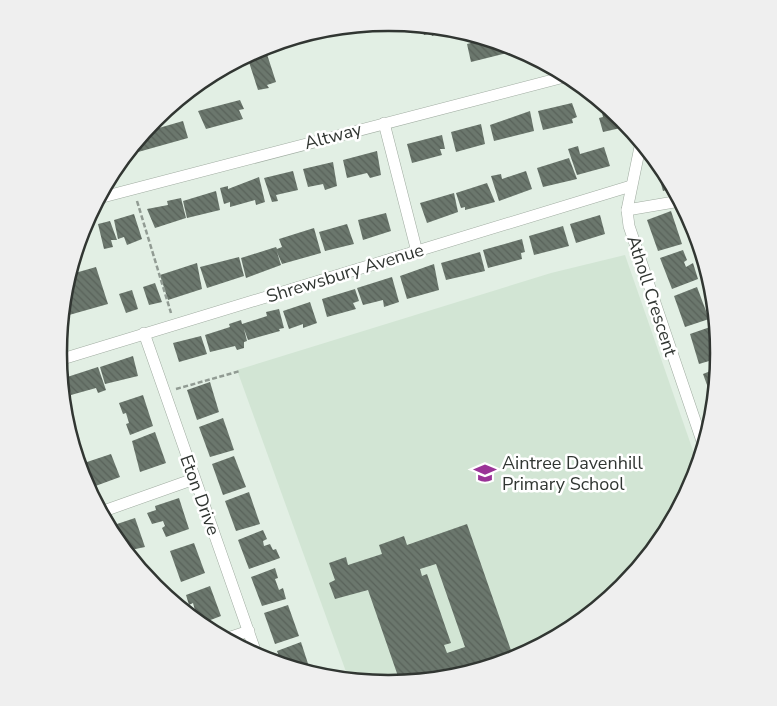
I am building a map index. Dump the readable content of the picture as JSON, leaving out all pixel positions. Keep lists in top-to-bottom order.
{
  "streets": {
    "street": [
      "Altway",
      "Shrewsbury Avenue",
      "Atholl Crescent",
      "Eton Drive"
    ]
  },
  "crossings": [
    ["Shrewsbury Avenue", "Atholl Crescent"],
    ["Shrewsbury Avenue", "Eton Drive"]
  ],
  "places": {
    "school or university": ["Aintree Davenhill Primary School"]
  }
}
